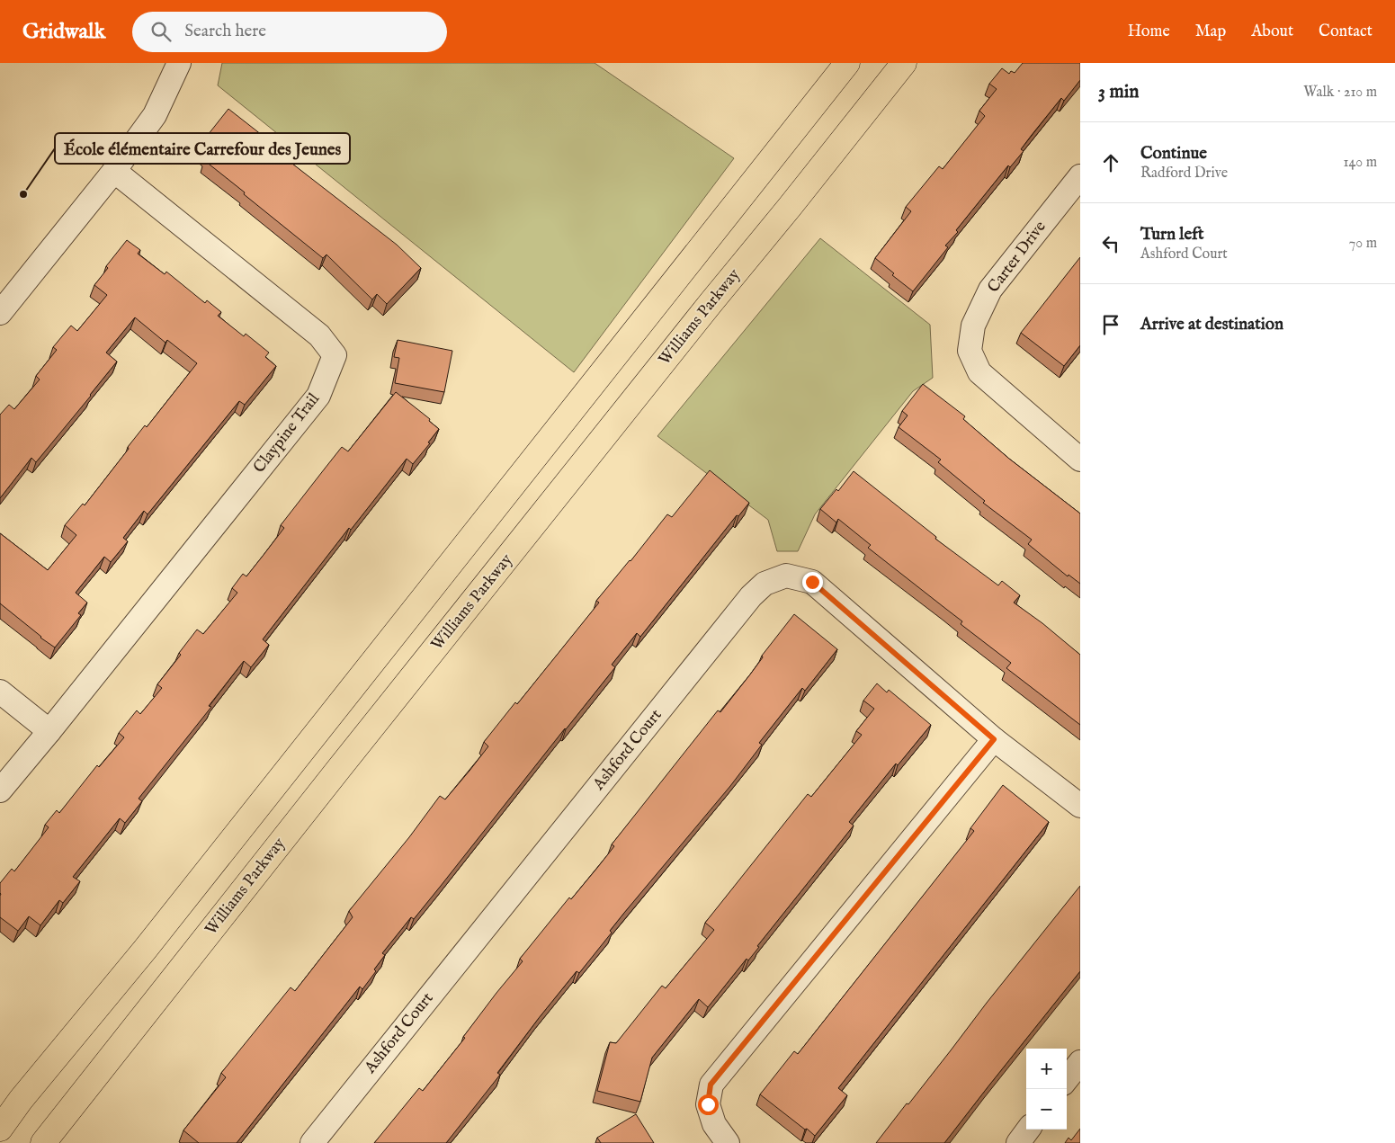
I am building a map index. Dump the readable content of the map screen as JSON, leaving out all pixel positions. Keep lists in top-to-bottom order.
{
  "streets": {
    "main road": ["Williams Parkway"],
    "street": ["Carter Drive", "Claypine Trail", "Ashford Court"]
  },
  "places": ["École élémentaire Carrefour des Jeunes"],
  "page": {
    "header": "Gridwalk",
    "search": "Search here",
    "nav": [
      "Home",
      "Map",
      "About",
      "Contact"
    ],
    "heading": ["3 min", "Walk · 210 m"],
    "list": [
      ["Continue", "Radford Drive", "140 m"],
      ["Turn left", "Ashford Court", "70 m"],
      "Arrive at destination"
    ],
    "map_buttons": ["+", "−"]
  }
}
